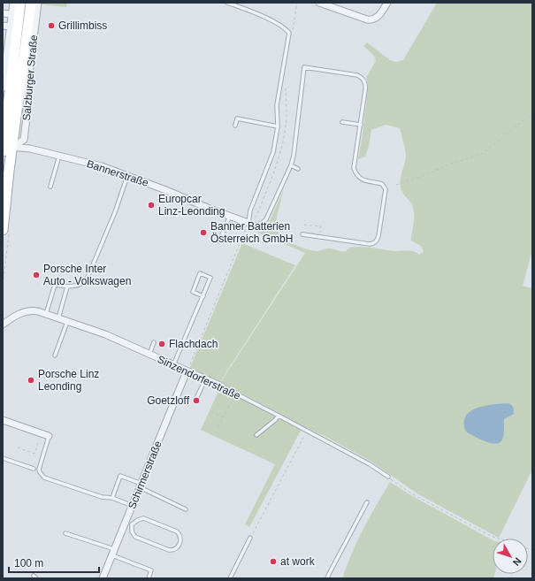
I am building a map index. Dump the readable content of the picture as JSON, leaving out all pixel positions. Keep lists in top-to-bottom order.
{
  "streets": {
    "main road": ["Salzburger Straße"],
    "street": ["Bannerstraße", "Sinzendorferstraße", "Schirmerstraße"]
  },
  "crossings": [
    ["Salzburger Straße", "Bannerstraße"],
    ["Sinzendorferstraße", "Schirmerstraße"]
  ],
  "places": [
    "Grillimbiss",
    "Europcar Linz-Leonding",
    "Banner Batterien Österreich GmbH",
    "Porsche Inter Auto - Volkswagen",
    "Flachdach",
    "Porsche Linz Leonding",
    "Goetzloff",
    "at work"
  ],
  "scale_bar": "100 m",
  "north": "bottom right"
}
